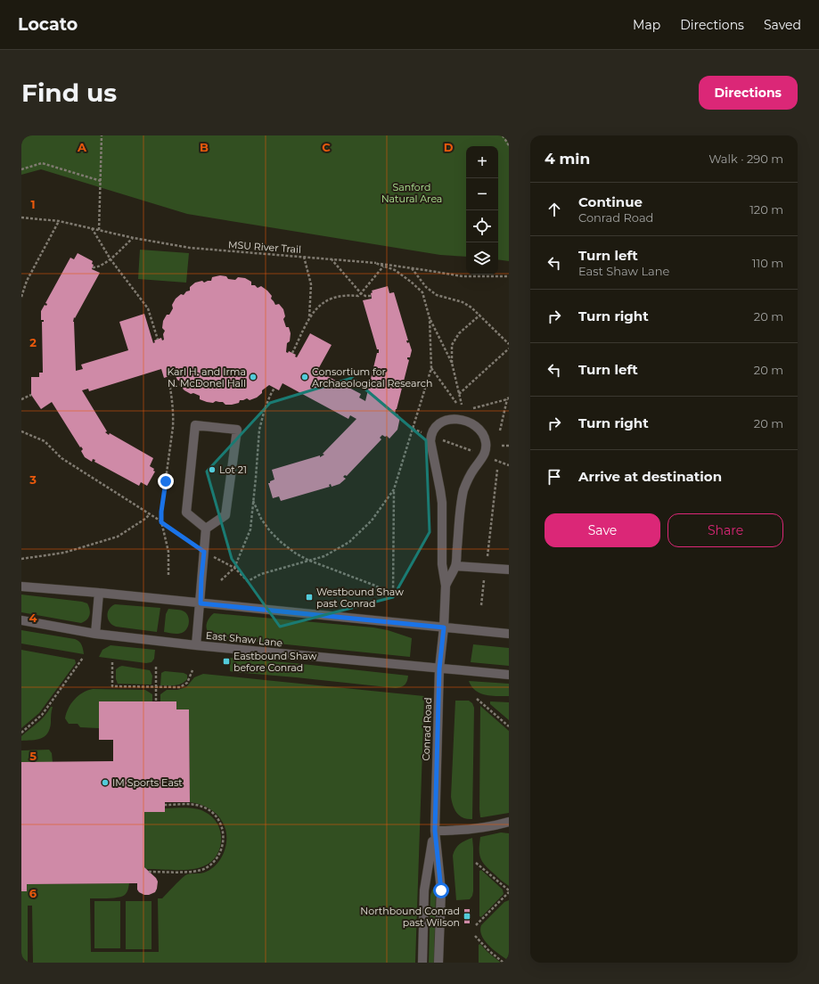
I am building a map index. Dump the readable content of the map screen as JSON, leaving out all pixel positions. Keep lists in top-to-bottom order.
{
  "streets": {
    "street": ["East Shaw Lane", "Conrad Road"],
    "path": ["MSU River Trail"]
  },
  "crossings": [
    ["East Shaw Lane", "Conrad Road"]
  ],
  "parks": ["Sanford Natural Area"],
  "places": {
    "other": [
      "Karl H. and Irma N. McDonel Hall",
      "Consortium for Archaeological Research",
      "Lot 21",
      "IM Sports East"
    ],
    "transit": ["Westbound Shaw past Conrad", "Eastbound Shaw before Conrad", "Northbound Conrad past Wilson"]
  },
  "page": {
    "header": "Locato",
    "nav": ["Map", "Directions", "Saved"],
    "buttons": [
      "Directions",
      ["Save", "Share"]
    ],
    "title": "Find us",
    "heading": ["4 min", "Walk · 290 m"],
    "map_buttons": ["+", "−"],
    "list": [
      ["Continue", "Conrad Road", "120 m"],
      ["Turn left", "East Shaw Lane", "110 m"],
      ["Turn right", "20 m"],
      ["Turn left", "20 m"],
      ["Turn right", "20 m"],
      "Arrive at destination"
    ]
  },
  "grid": {
    "columns": [
      "A",
      "B",
      "C",
      "D"
    ],
    "rows": [
      "1",
      "2",
      "3",
      "4",
      "5",
      "6"
    ]
  }
}
